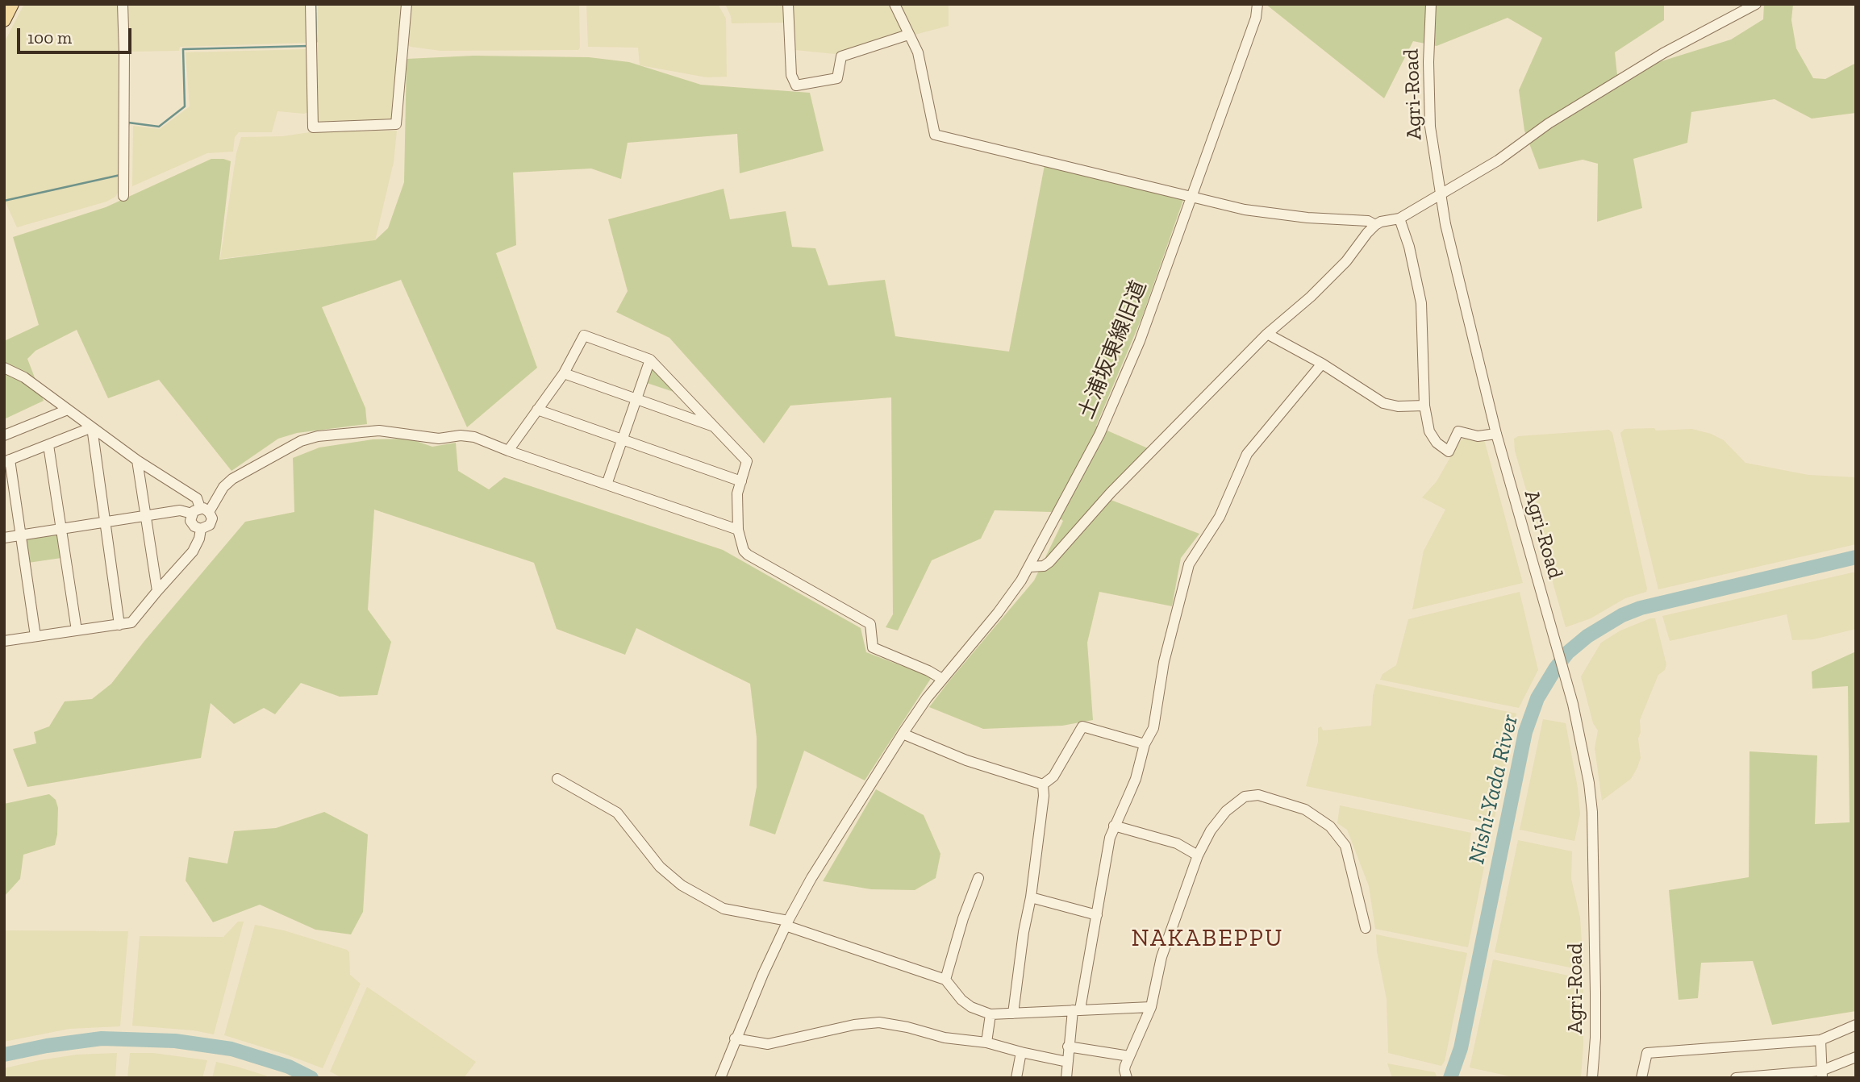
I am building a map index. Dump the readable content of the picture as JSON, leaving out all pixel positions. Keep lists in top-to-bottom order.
{
  "streets": {
    "street": ["Agri-Road", "土浦坂東線旧道"]
  },
  "districts": ["NAKABEPPU"],
  "water": ["Nishi-Yada River"],
  "scale_bar": "100 m"
}
